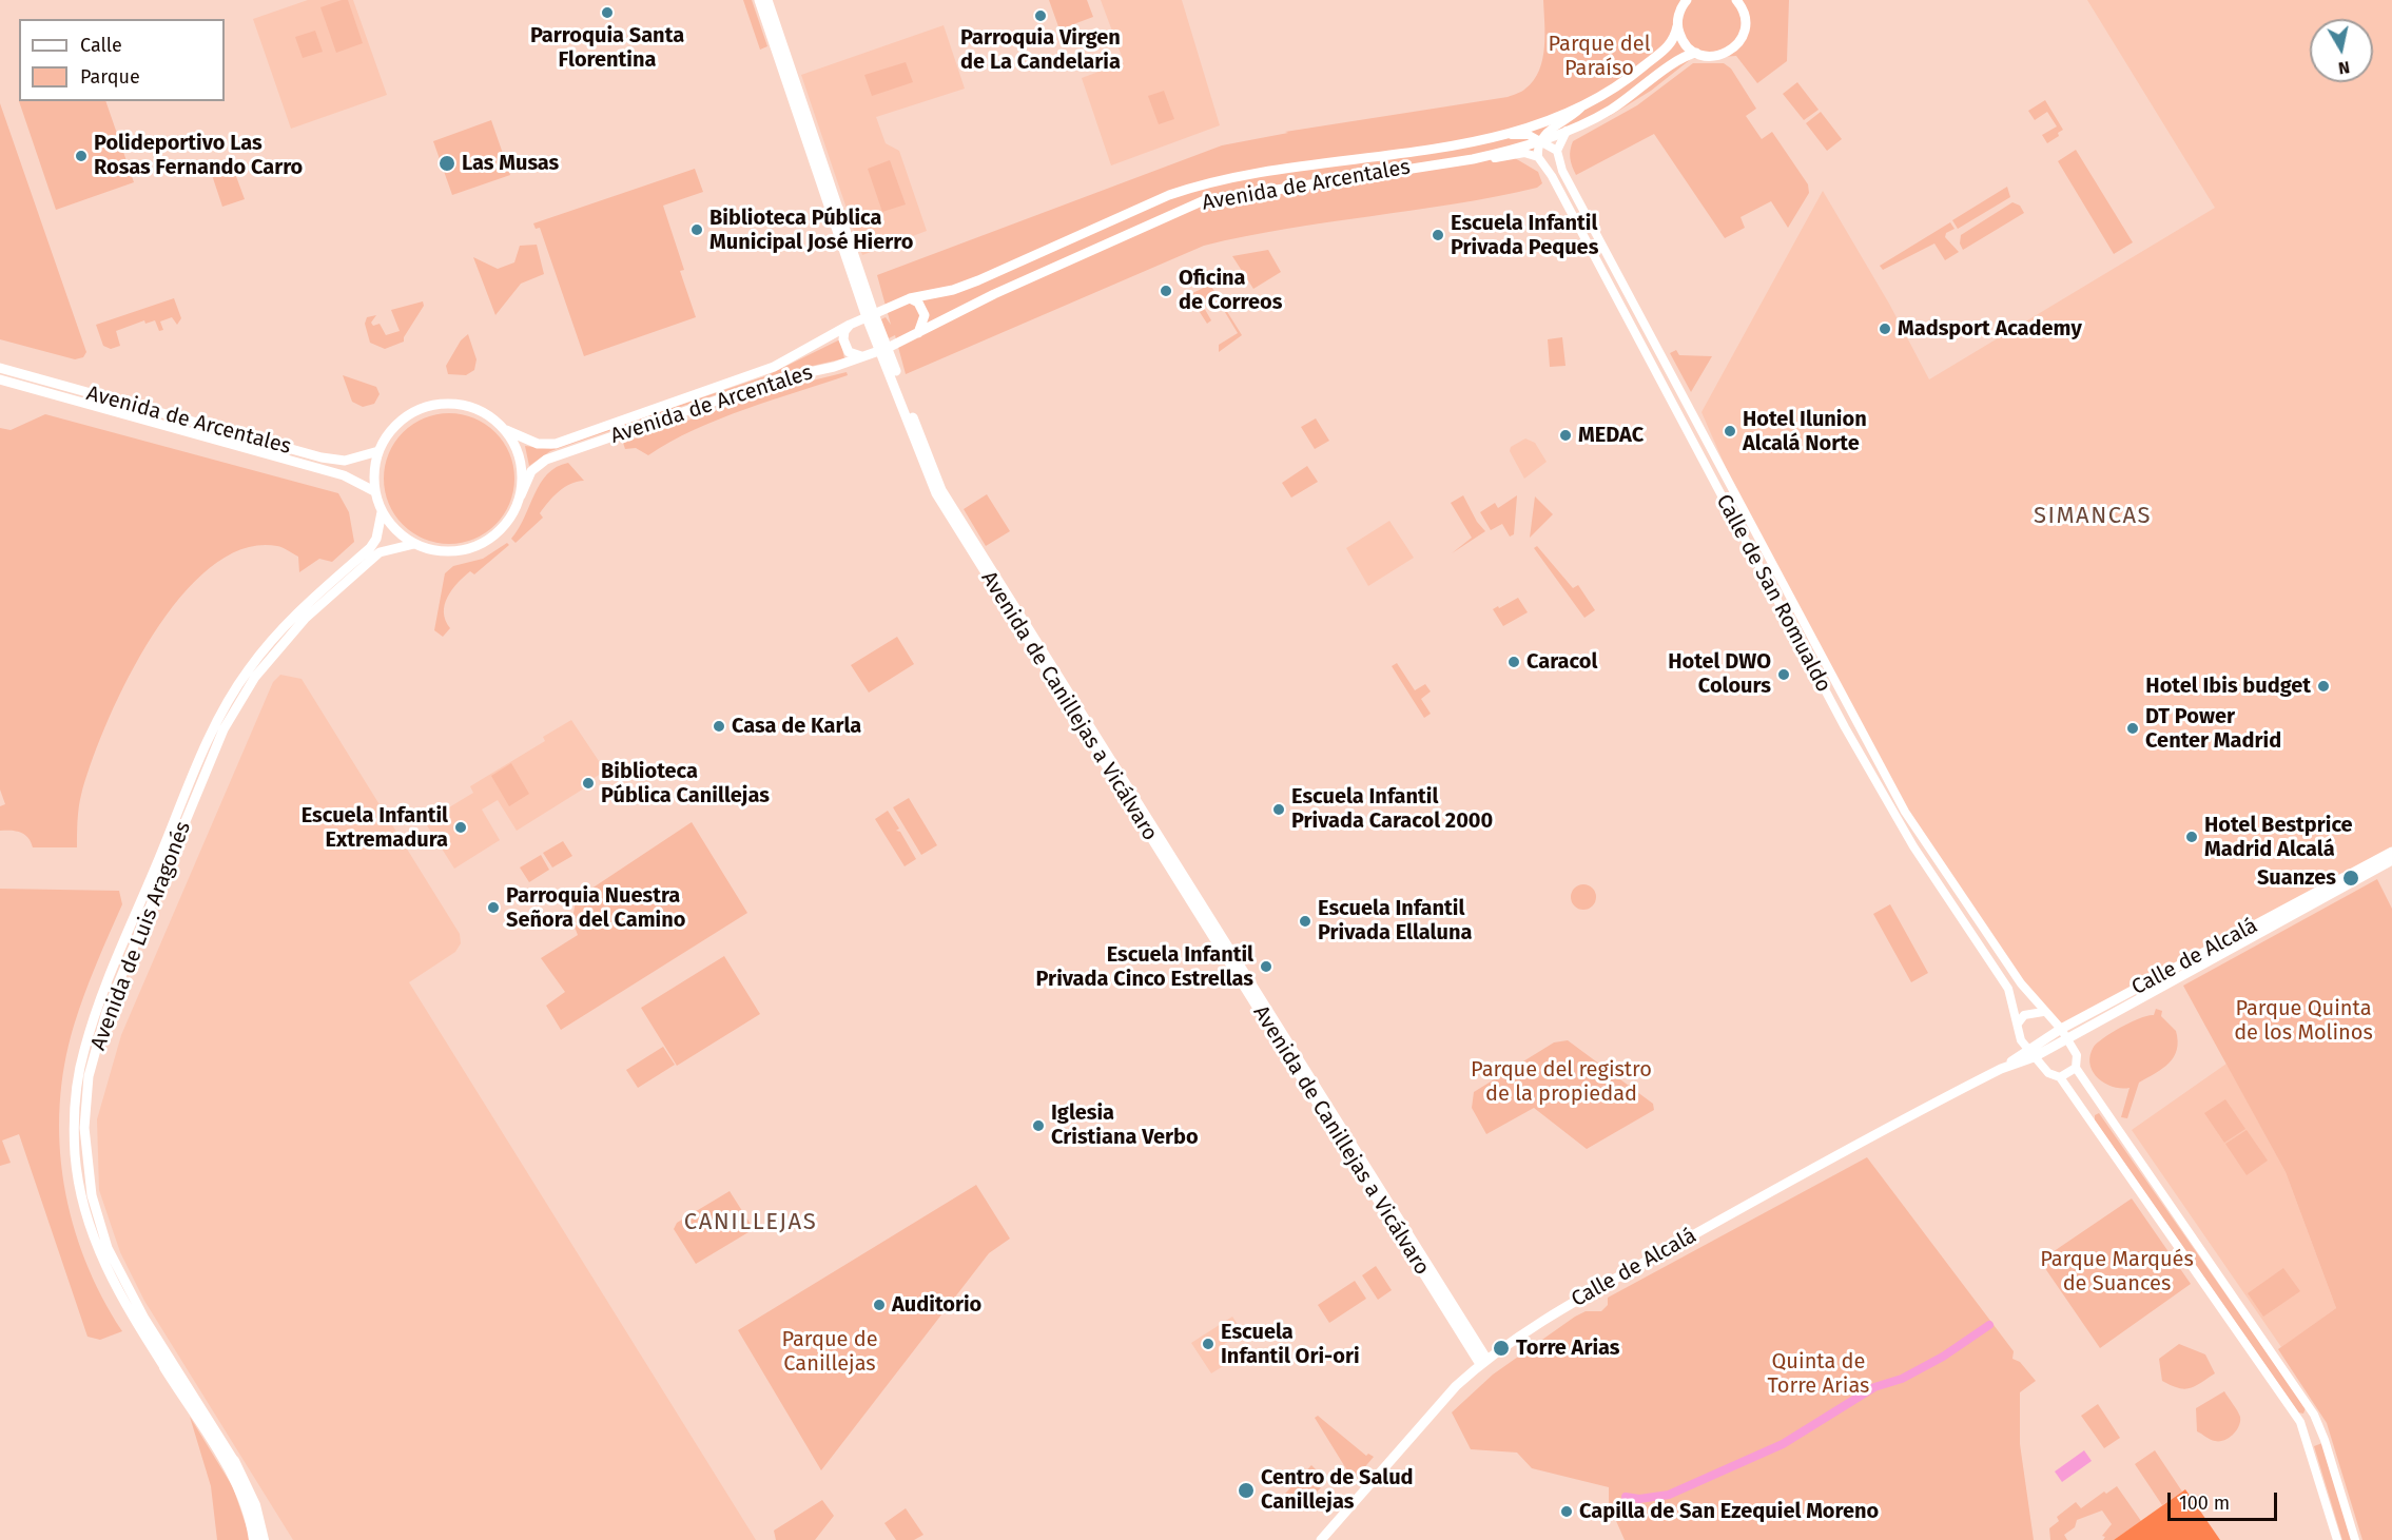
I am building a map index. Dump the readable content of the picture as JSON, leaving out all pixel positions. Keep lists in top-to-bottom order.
{
  "streets": {
    "main road": [
      "Avenida de Arcentales",
      "Calle de San Romualdo",
      "Avenida de Canillejas a Vicálvaro",
      "Avenida de Luis Aragonés",
      "Calle de Alcalá"
    ]
  },
  "crossings": [
    ["Avenida de Arcentales", "Avenida de Canillejas a Vicálvaro"],
    ["Avenida de Arcentales", "Avenida de Luis Aragonés"],
    ["Calle de San Romualdo", "Calle de Alcalá"],
    ["Avenida de Canillejas a Vicálvaro", "Calle de Alcalá"]
  ],
  "districts": ["SIMANCAS", "CANILLEJAS"],
  "parks": [
    "Parque del Paraíso",
    "Parque Quinta de los Molinos",
    "Parque del registro de la propiedad",
    "Parque Marqués de Suances",
    "Parque de Canillejas",
    "Quinta de Torre Arias"
  ],
  "places": [
    "Parroquia Santa Florentina",
    "Parroquia Virgen de La Candelaria",
    "Polideportivo Las Rosas Fernando Carro",
    "Las Musas",
    "Biblioteca Pública Municipal José Hierro",
    "Escuela Infantil Privada Peques",
    "Oficina de Correos",
    "Madsport Academy",
    "Hotel Ilunion Alcalá Norte",
    "MEDAC",
    "Caracol",
    "Hotel DWO Colours",
    "Hotel Ibis budget",
    "Casa de Karla",
    "DT Power Center Madrid",
    "Biblioteca Pública Canillejas",
    "Escuela Infantil Privada Caracol 2000",
    "Escuela Infantil Extremadura",
    "Hotel Bestprice Madrid Alcalá",
    "Suanzes",
    "Parroquia Nuestra Señora del Camino",
    "Escuela Infantil Privada Ellaluna",
    "Escuela Infantil Privada Cinco Estrellas",
    "Iglesia Cristiana Verbo",
    "Auditorio",
    "Escuela Infantil Ori-ori",
    "Torre Arias",
    "Centro de Salud Canillejas",
    "Capilla de San Ezequiel Moreno"
  ],
  "legend": ["Calle", "Parque"],
  "scale_bar": "100 m",
  "north": "bottom"
}
